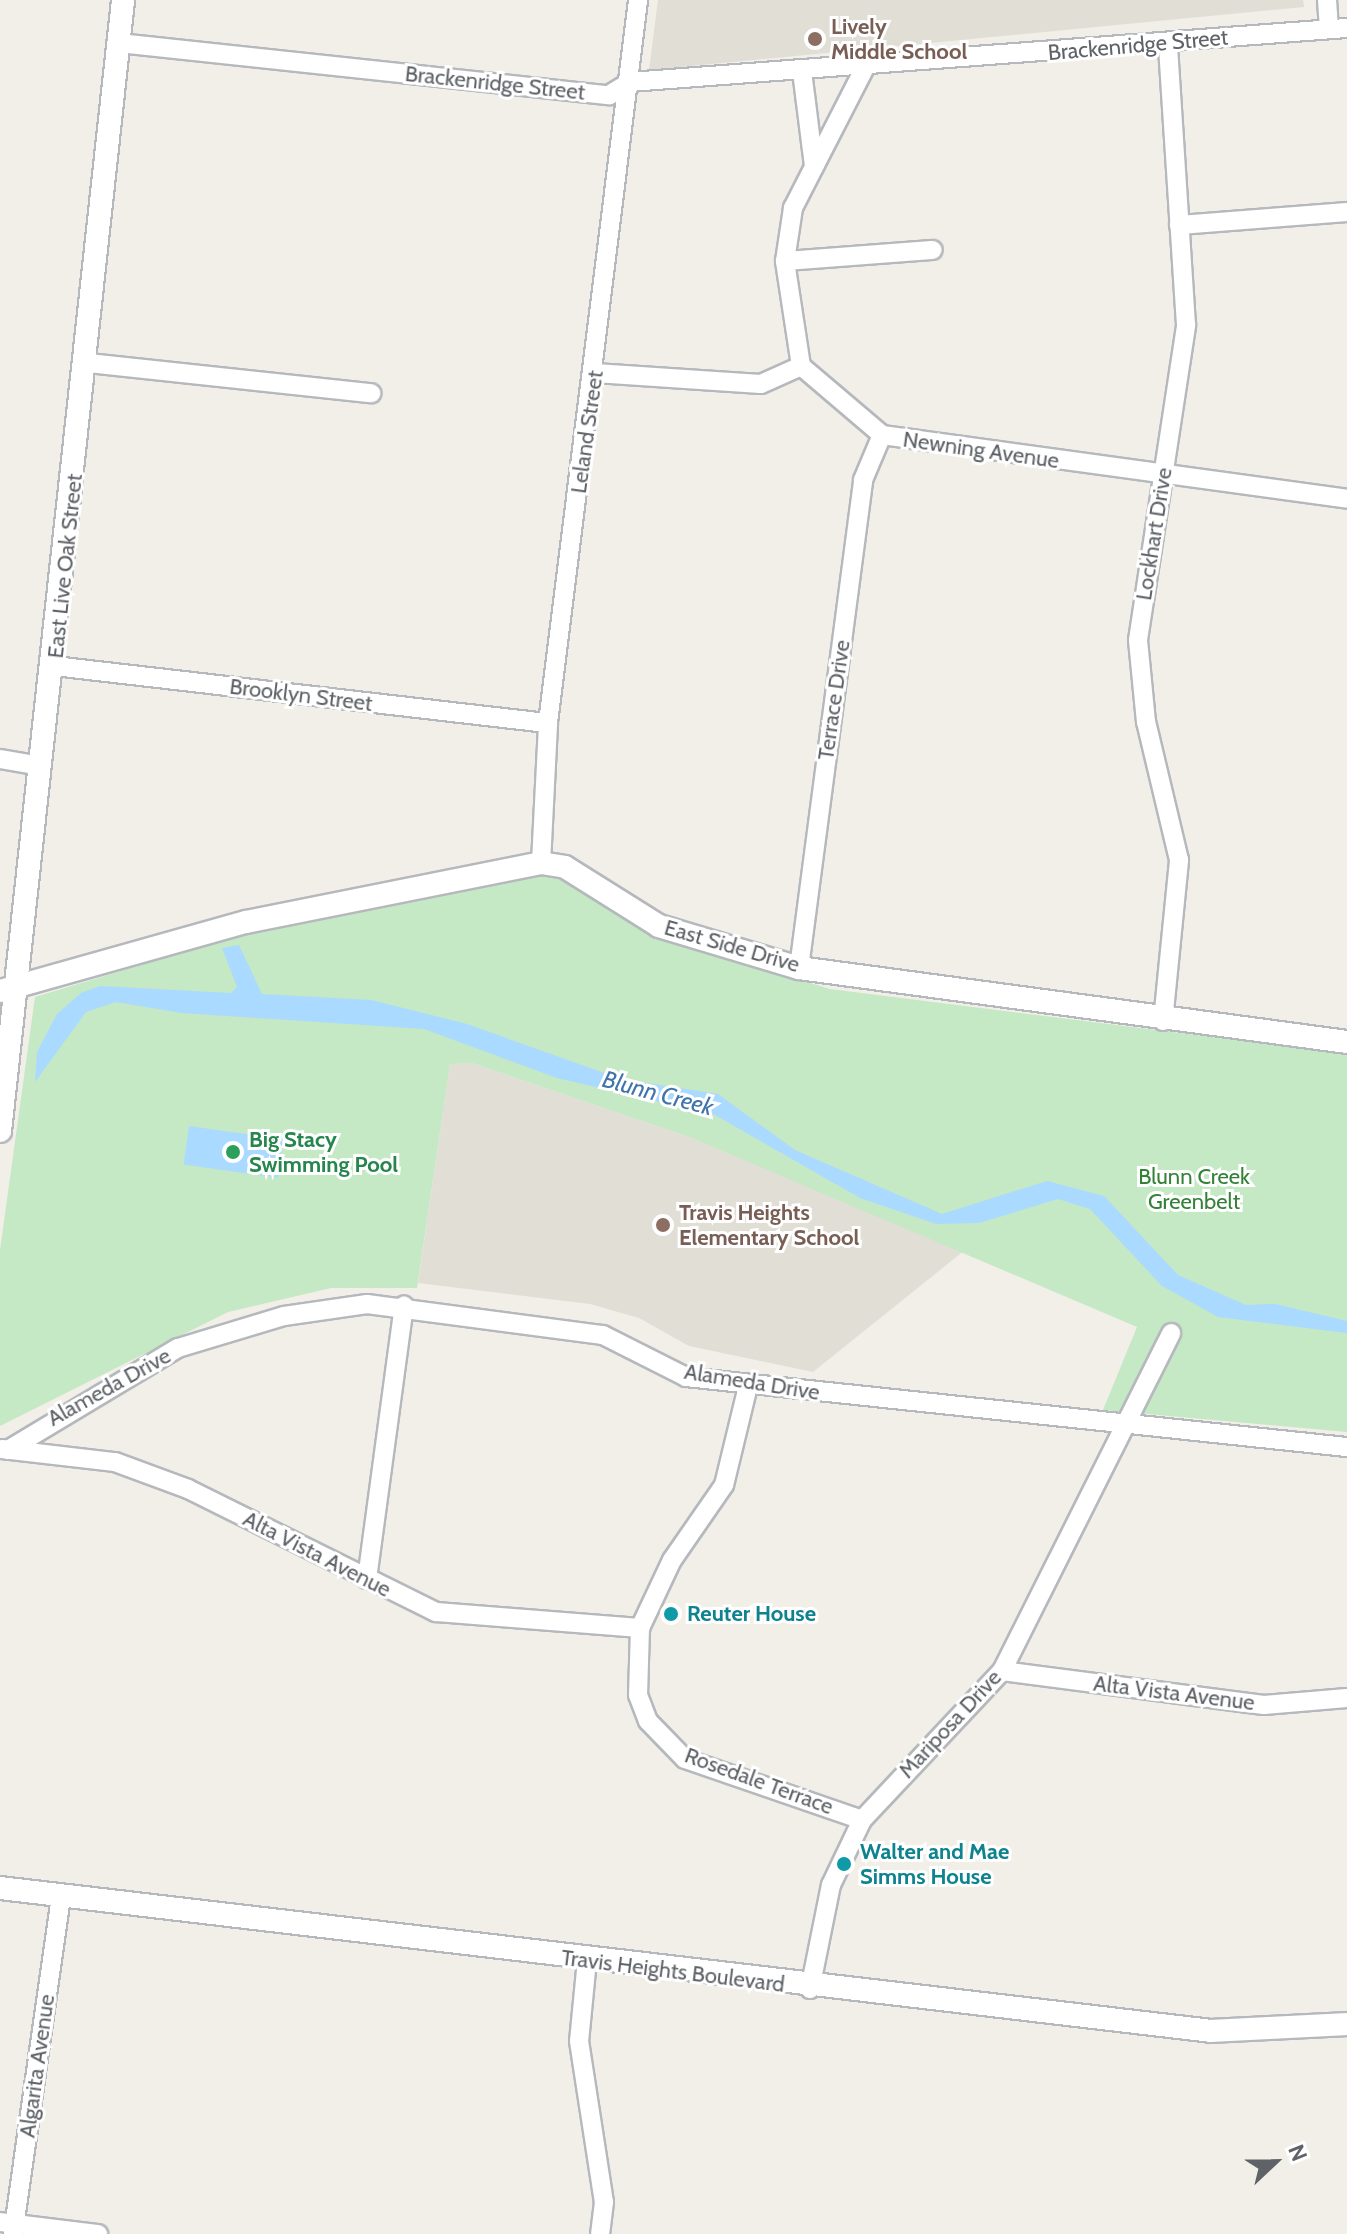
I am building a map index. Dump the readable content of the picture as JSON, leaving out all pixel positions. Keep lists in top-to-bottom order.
{
  "streets": {
    "street": [
      "Brackenridge Street",
      "Leland Street",
      "Newning Avenue",
      "Lockhart Drive",
      "East Live Oak Street",
      "Brooklyn Street",
      "Terrace Drive",
      "East Side Drive",
      "Alameda Drive",
      "Alta Vista Avenue",
      "Mariposa Drive",
      "Rosedale Terrace",
      "Travis Heights Boulevard",
      "Algarita Avenue"
    ]
  },
  "crossings": [
    ["Brackenridge Street", "Leland Street"],
    ["Brackenridge Street", "Lockhart Drive"],
    ["Brackenridge Street", "East Live Oak Street"],
    ["Leland Street", "Brooklyn Street"],
    ["Leland Street", "East Side Drive"],
    ["Newning Avenue", "Lockhart Drive"],
    ["Newning Avenue", "Terrace Drive"],
    ["Lockhart Drive", "East Side Drive"],
    ["East Live Oak Street", "Brooklyn Street"],
    ["East Live Oak Street", "East Side Drive"],
    ["Terrace Drive", "East Side Drive"],
    ["Alameda Drive", "Alta Vista Avenue"],
    ["Alameda Drive", "Mariposa Drive"],
    ["Alameda Drive", "Rosedale Terrace"],
    ["Alta Vista Avenue", "Mariposa Drive"],
    ["Alta Vista Avenue", "Rosedale Terrace"],
    ["Mariposa Drive", "Rosedale Terrace"],
    ["Mariposa Drive", "Travis Heights Boulevard"],
    ["Travis Heights Boulevard", "Algarita Avenue"]
  ],
  "water": ["Blunn Creek"],
  "parks": ["Blunn Creek Greenbelt"],
  "places": [
    "Lively Middle School",
    "Big Stacy Swimming Pool",
    "Travis Heights Elementary School",
    "Reuter House",
    "Walter and Mae Simms House"
  ],
  "north": "right"
}
